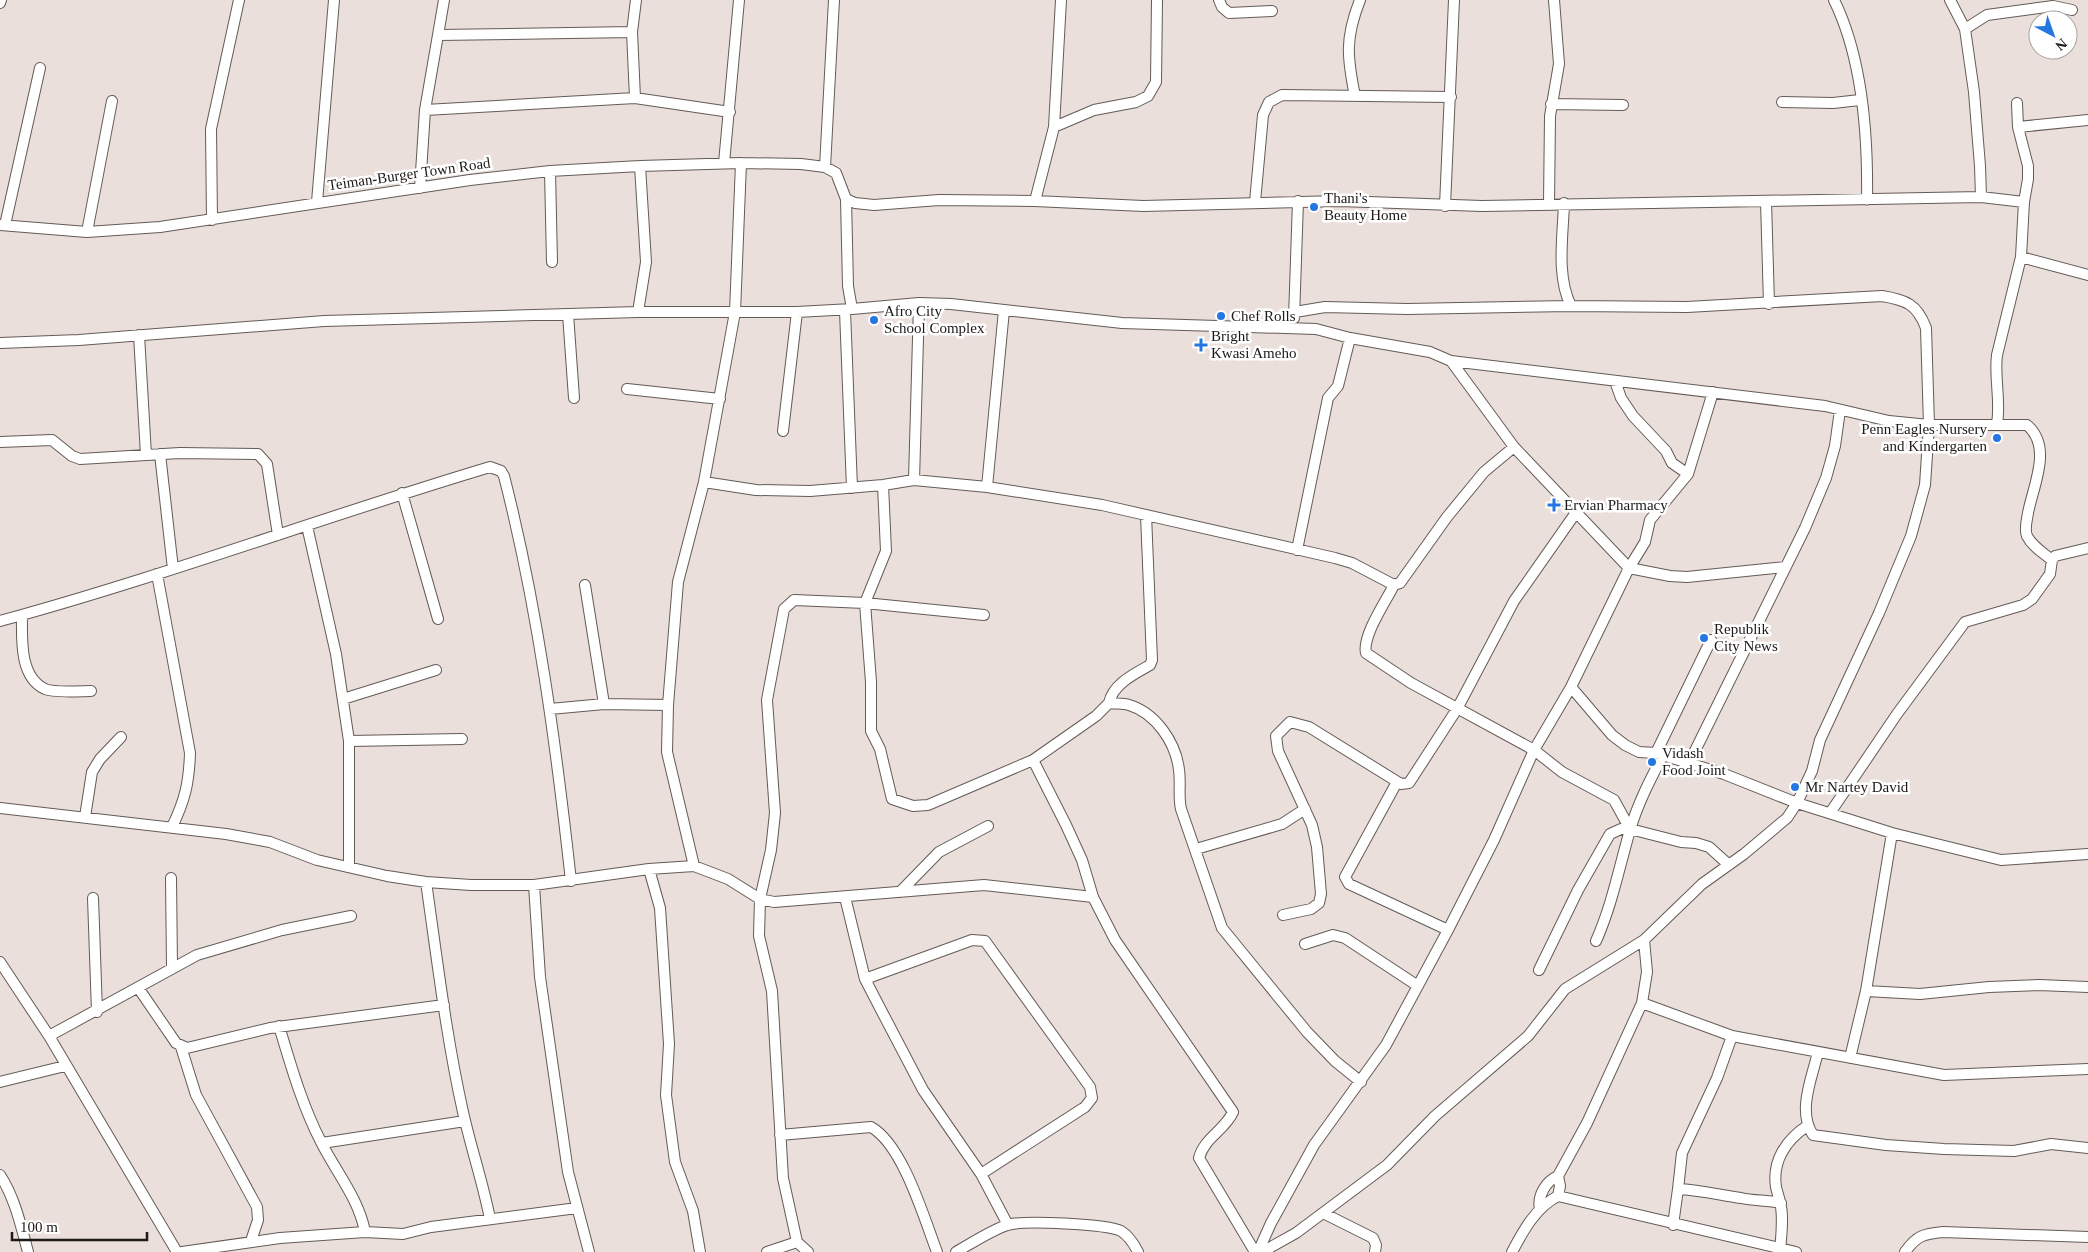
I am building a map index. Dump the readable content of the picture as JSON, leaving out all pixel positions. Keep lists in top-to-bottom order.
{
  "streets": {
    "street": ["Teiman-Burger Town Road"]
  },
  "places": {
    "other": [
      "Thani's Beauty Home",
      "Chef Rolls",
      "Afro City School Complex",
      "Penn Eagles Nursery and Kindergarten",
      "Republik City News",
      "Vidash Food Joint",
      "Mr Nartey David"
    ],
    "health": ["Bright Kwasi Ameho", "Ervian Pharmacy"]
  },
  "scale_bar": "100 m",
  "north": "bottom right"
}
